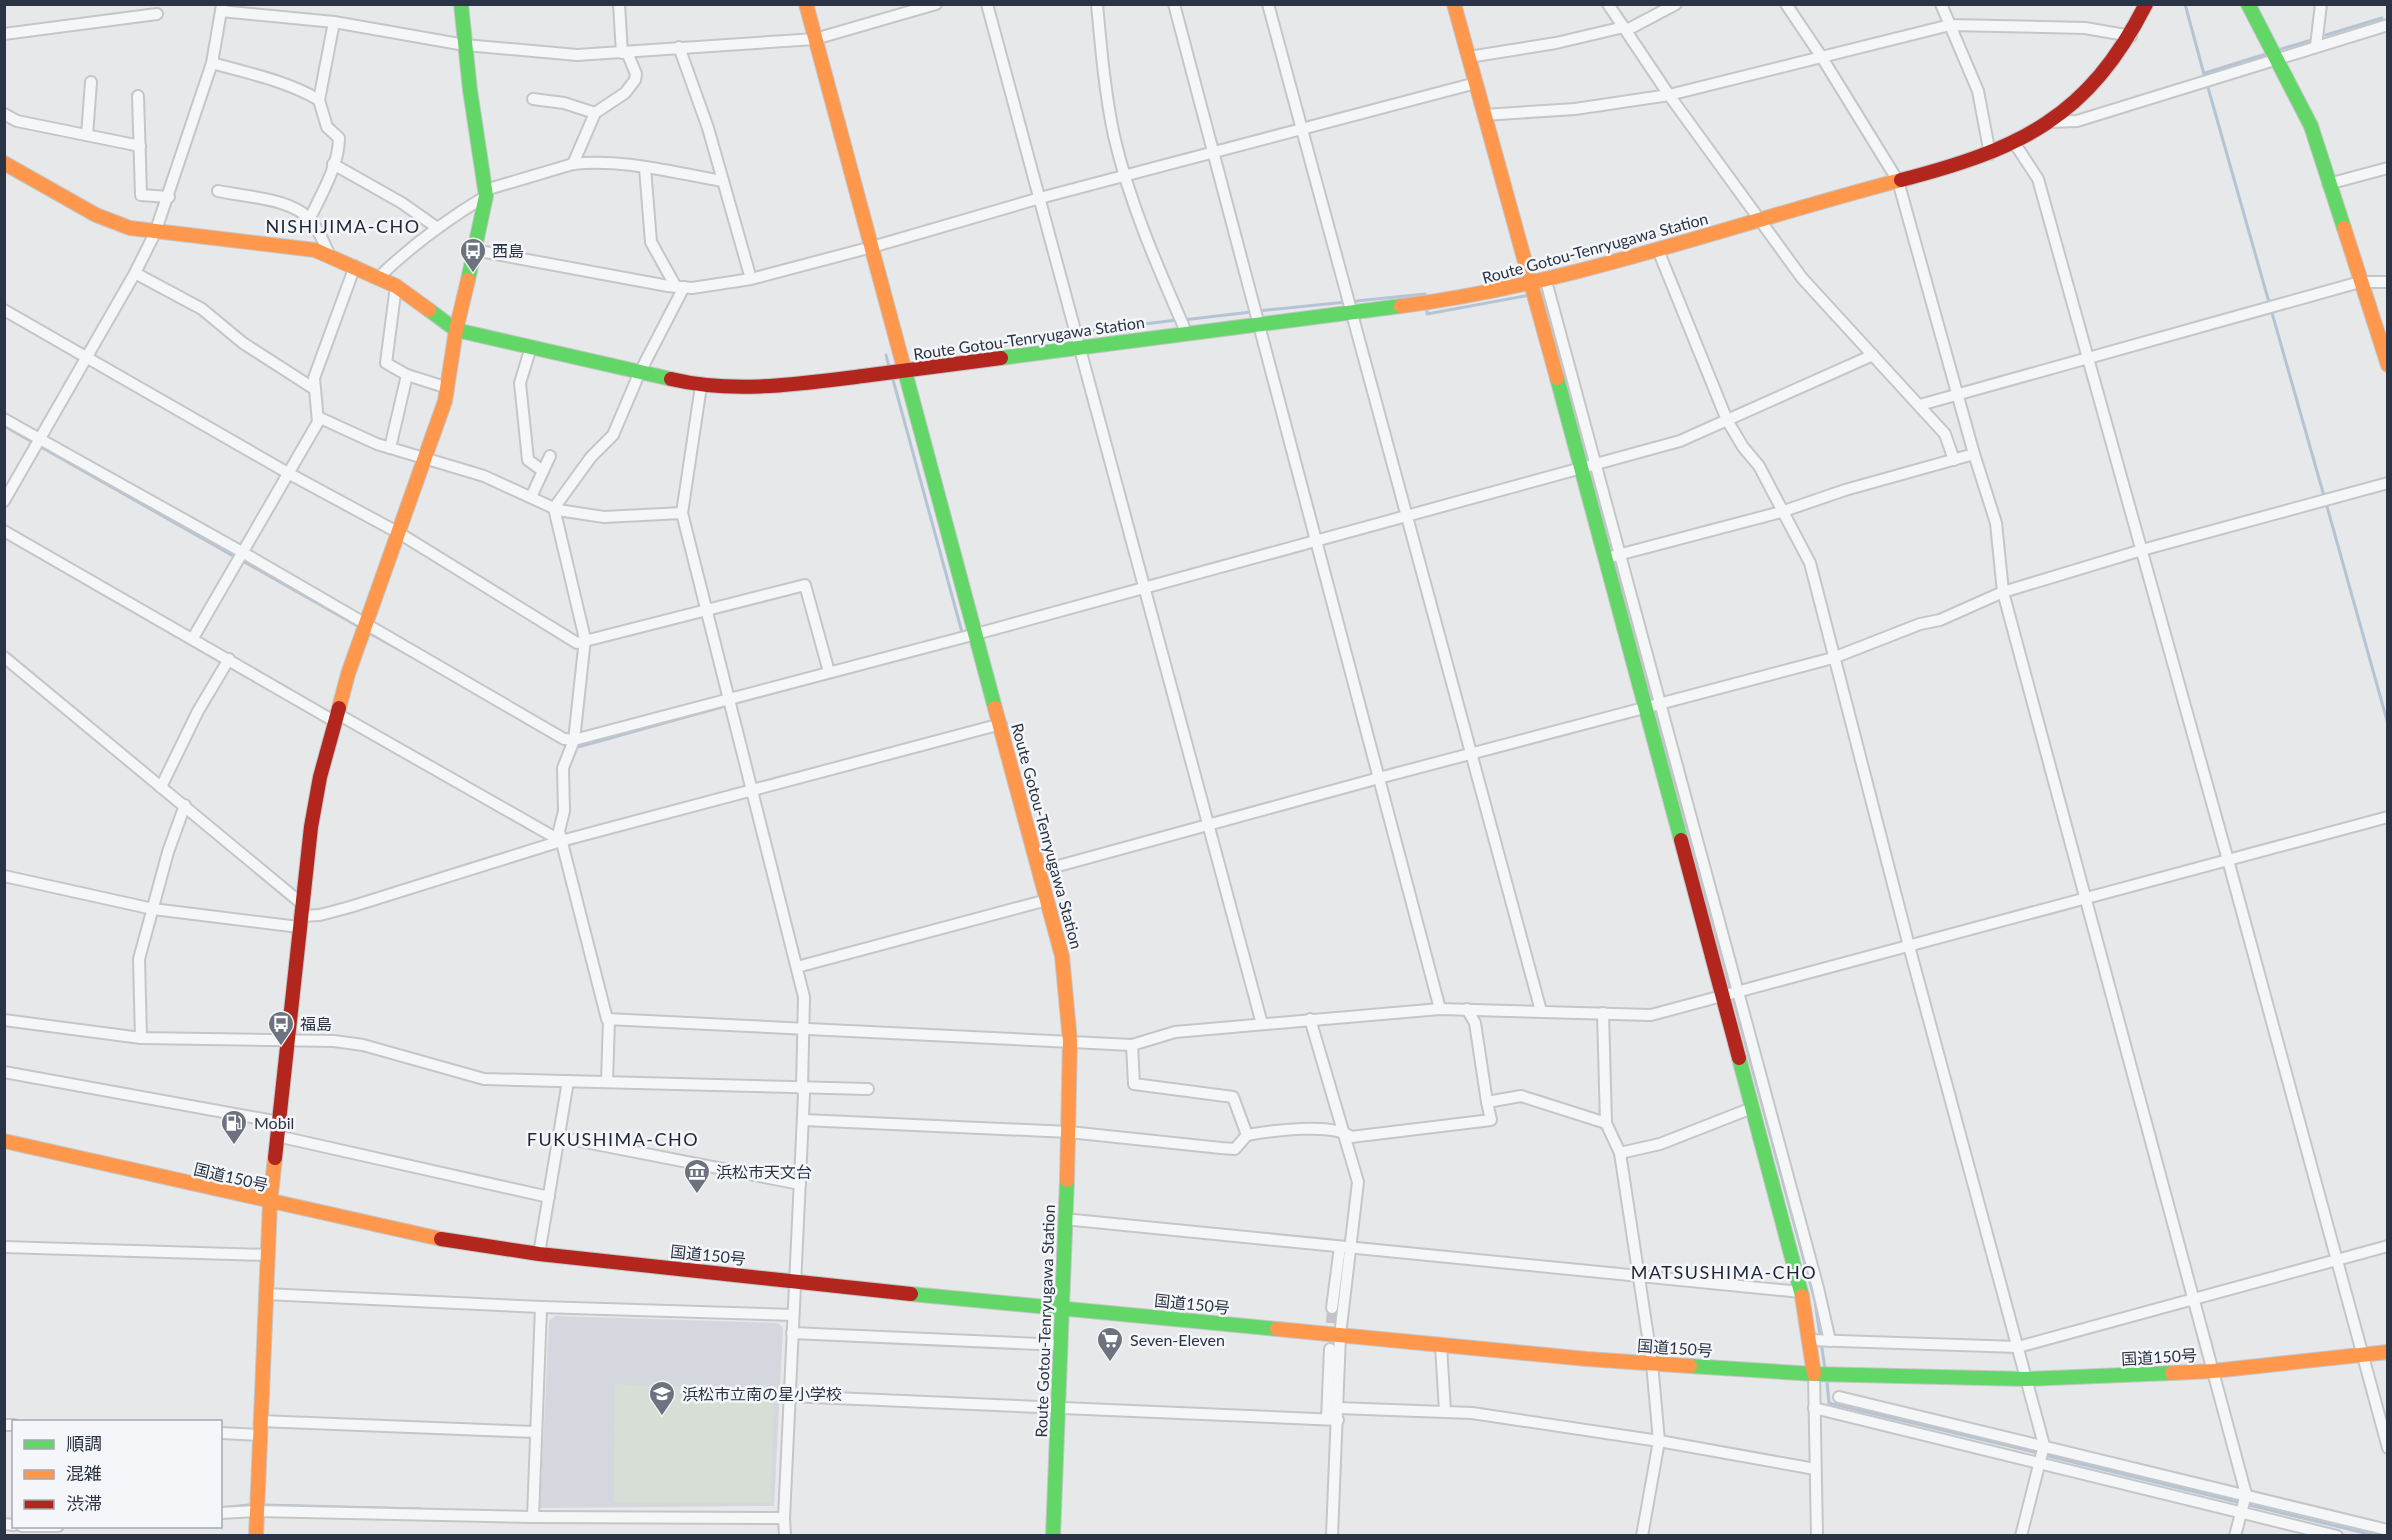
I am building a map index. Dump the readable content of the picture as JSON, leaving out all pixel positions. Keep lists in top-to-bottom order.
{
  "streets": {
    "main road": ["Route Gotou-Tenryugawa Station", "国道150号"]
  },
  "crossings": [
    ["Route Gotou-Tenryugawa Station", "国道150号"]
  ],
  "districts": ["NISHIJIMA-CHO", "FUKUSHIMA-CHO", "MATSUSHIMA-CHO"],
  "places": {
    "bus stop": ["西島", "福島"],
    "fuel station": ["Mobil"],
    "museum": ["浜松市天文台"],
    "supermarket": ["Seven-Eleven"],
    "school or university": ["浜松市立南の星小学校"]
  },
  "legend": ["順調", "混雑", "渋滞"]
}
